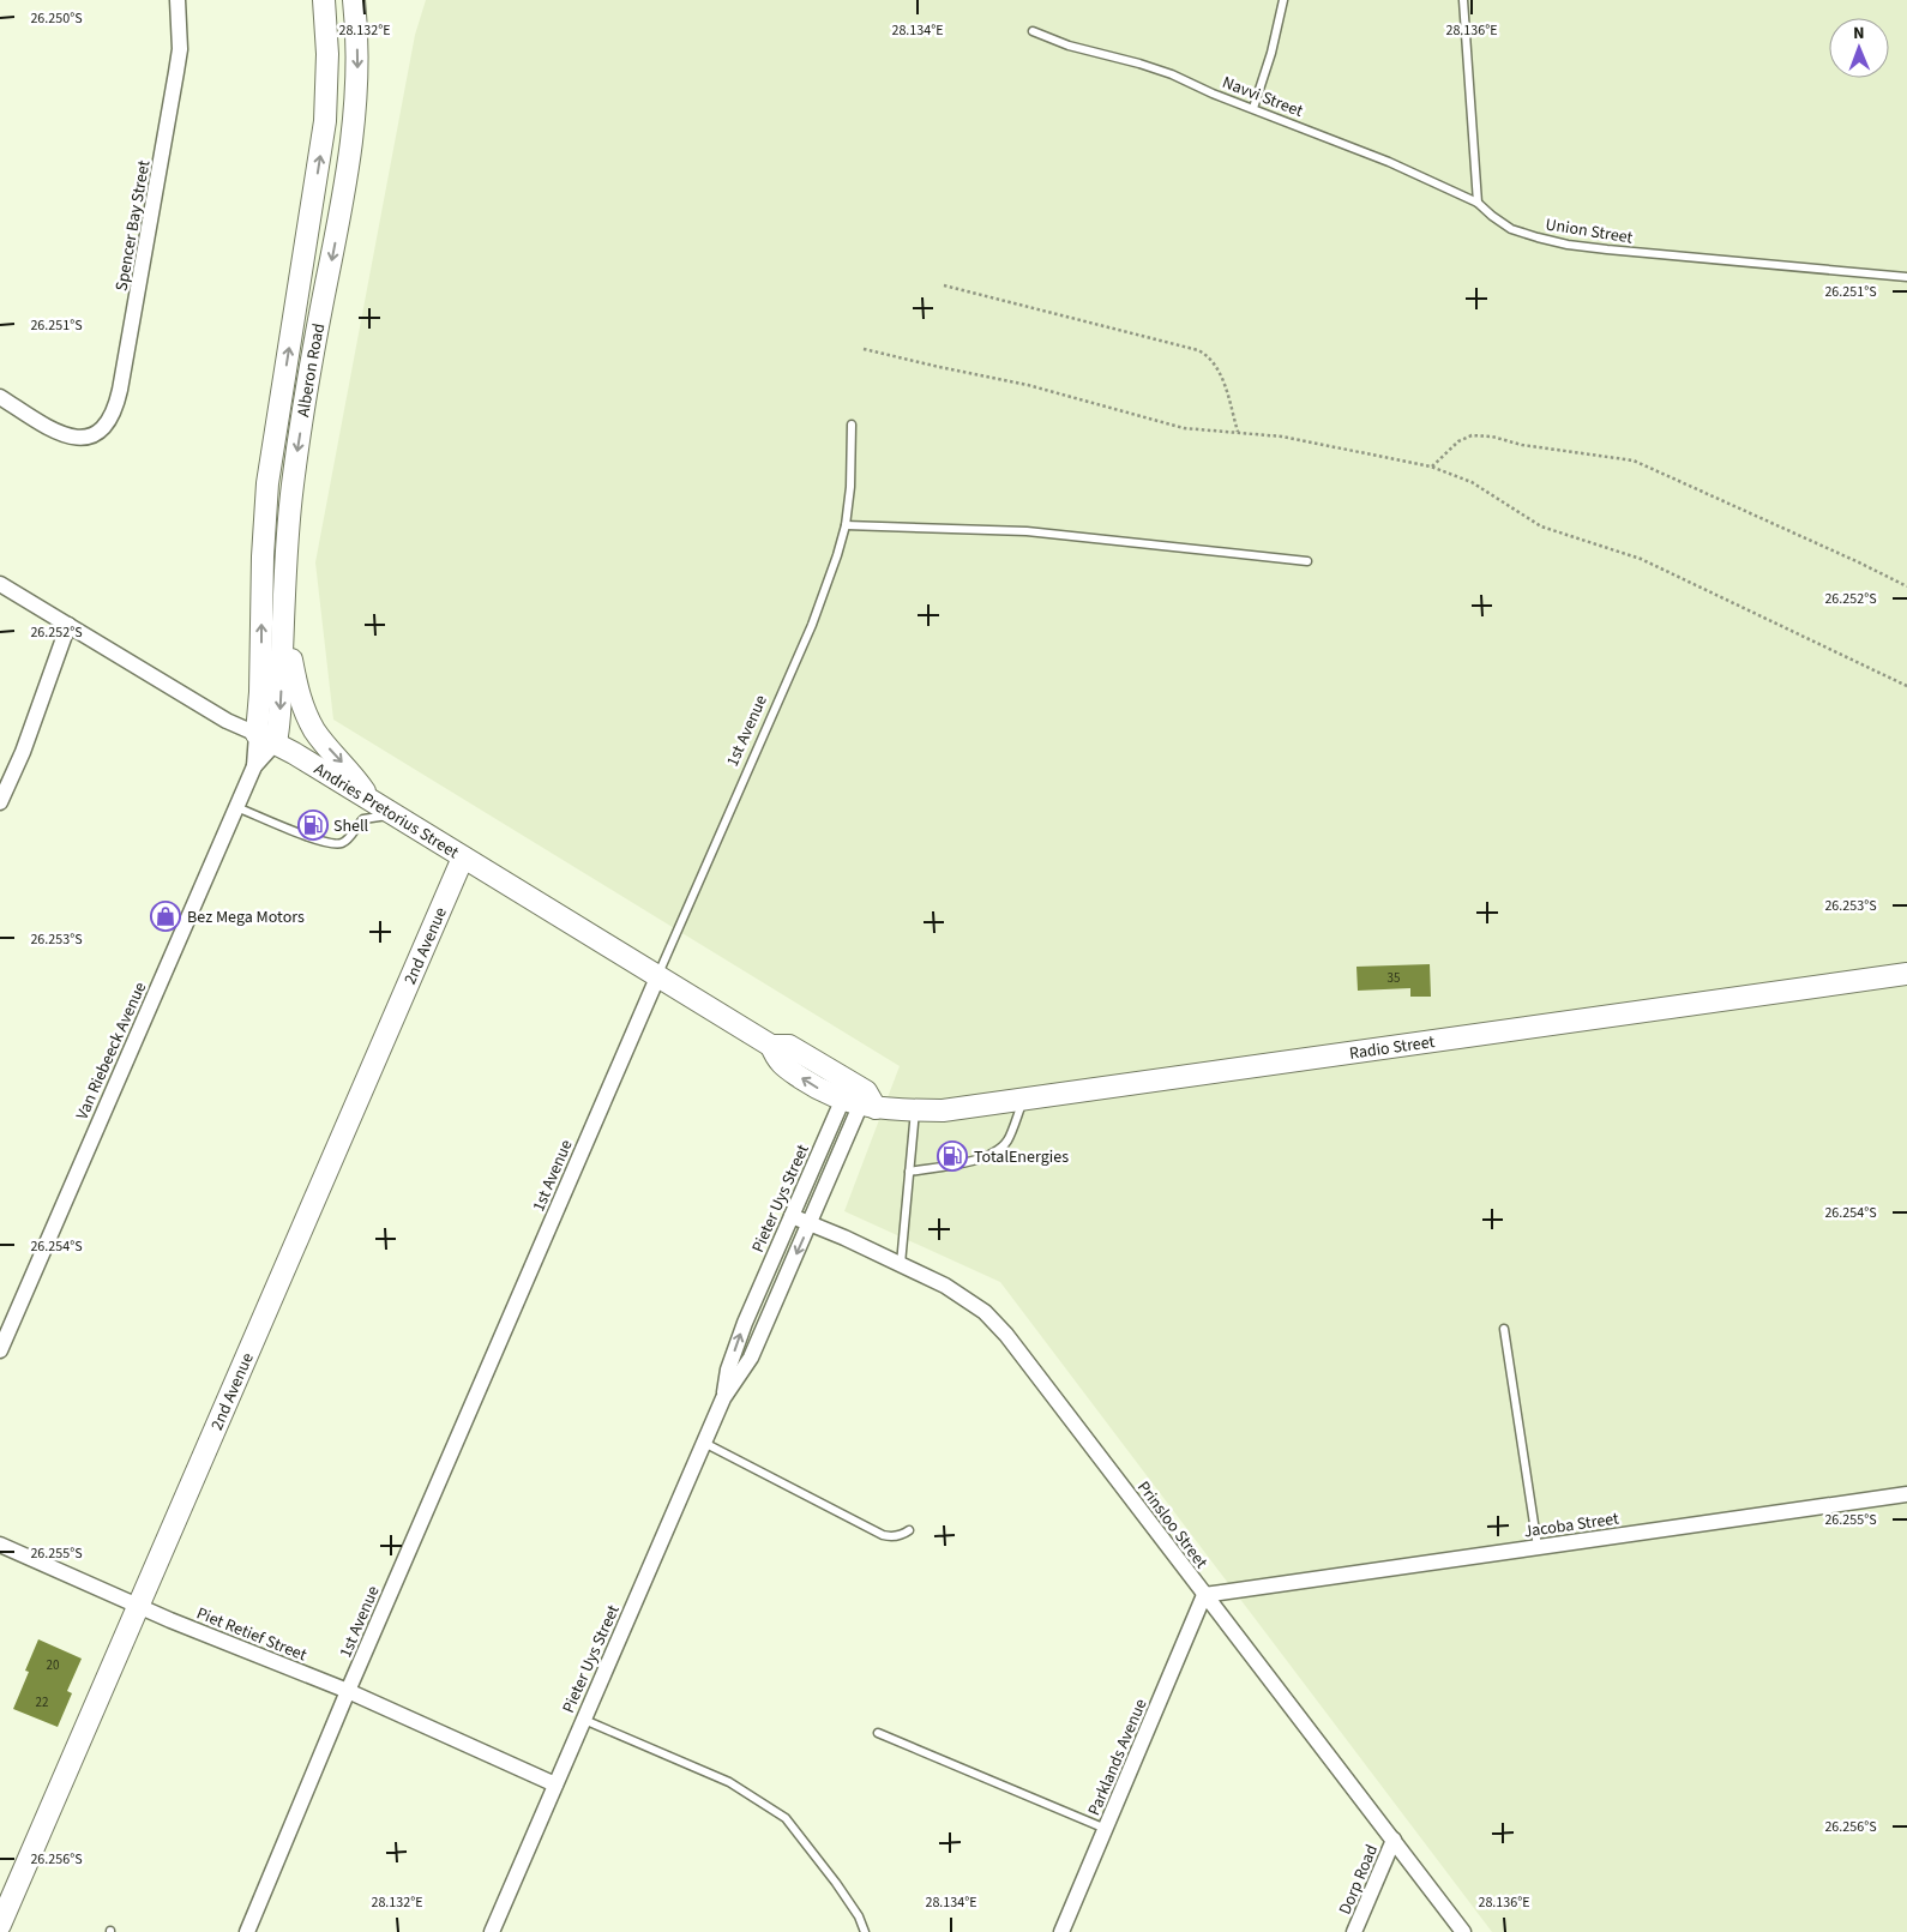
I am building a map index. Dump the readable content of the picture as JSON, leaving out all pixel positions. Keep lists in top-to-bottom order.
{
  "streets": {
    "main road": [
      "Alberon Road",
      "Andries Pretorius Street",
      "2nd Avenue",
      "Radio Street"
    ],
    "street": [
      "Spencer Bay Street",
      "1st Avenue",
      "Van Riebeeck Avenue",
      "Pieter Uys Street",
      "Prinsloo Street",
      "Jacoba Street",
      "Piet Retief Street",
      "Parklands Avenue",
      "Dorp Road"
    ],
    "lane": ["Navvi Street", "Union Street"]
  },
  "crossings": [
    ["Navvi Street", "Union Street"],
    ["Alberon Road", "Andries Pretorius Street"],
    ["Alberon Road", "Van Riebeeck Avenue"],
    ["1st Avenue", "Andries Pretorius Street"],
    ["1st Avenue", "Piet Retief Street"],
    ["Andries Pretorius Street", "2nd Avenue"],
    ["Andries Pretorius Street", "Radio Street"],
    ["Andries Pretorius Street", "Van Riebeeck Avenue"],
    ["Andries Pretorius Street", "Pieter Uys Street"],
    ["2nd Avenue", "Piet Retief Street"],
    ["Radio Street", "Pieter Uys Street"],
    ["Pieter Uys Street", "Prinsloo Street"],
    ["Pieter Uys Street", "Piet Retief Street"],
    ["Prinsloo Street", "Jacoba Street"],
    ["Prinsloo Street", "Parklands Avenue"],
    ["Prinsloo Street", "Dorp Road"],
    ["Jacoba Street", "Parklands Avenue"]
  ],
  "places": {
    "fuel station": ["Shell", "TotalEnergies"],
    "shop": ["Bez Mega Motors"]
  },
  "house_numbers": ["35", "20", "22"],
  "north": "top",
  "coordinates": [
    "26.250°S",
    "28.132°E",
    "28.134°E",
    "28.136°E",
    "26.251°S",
    "26.252°S",
    "26.253°S",
    "26.254°S",
    "26.255°S",
    "26.256°S"
  ]
}
